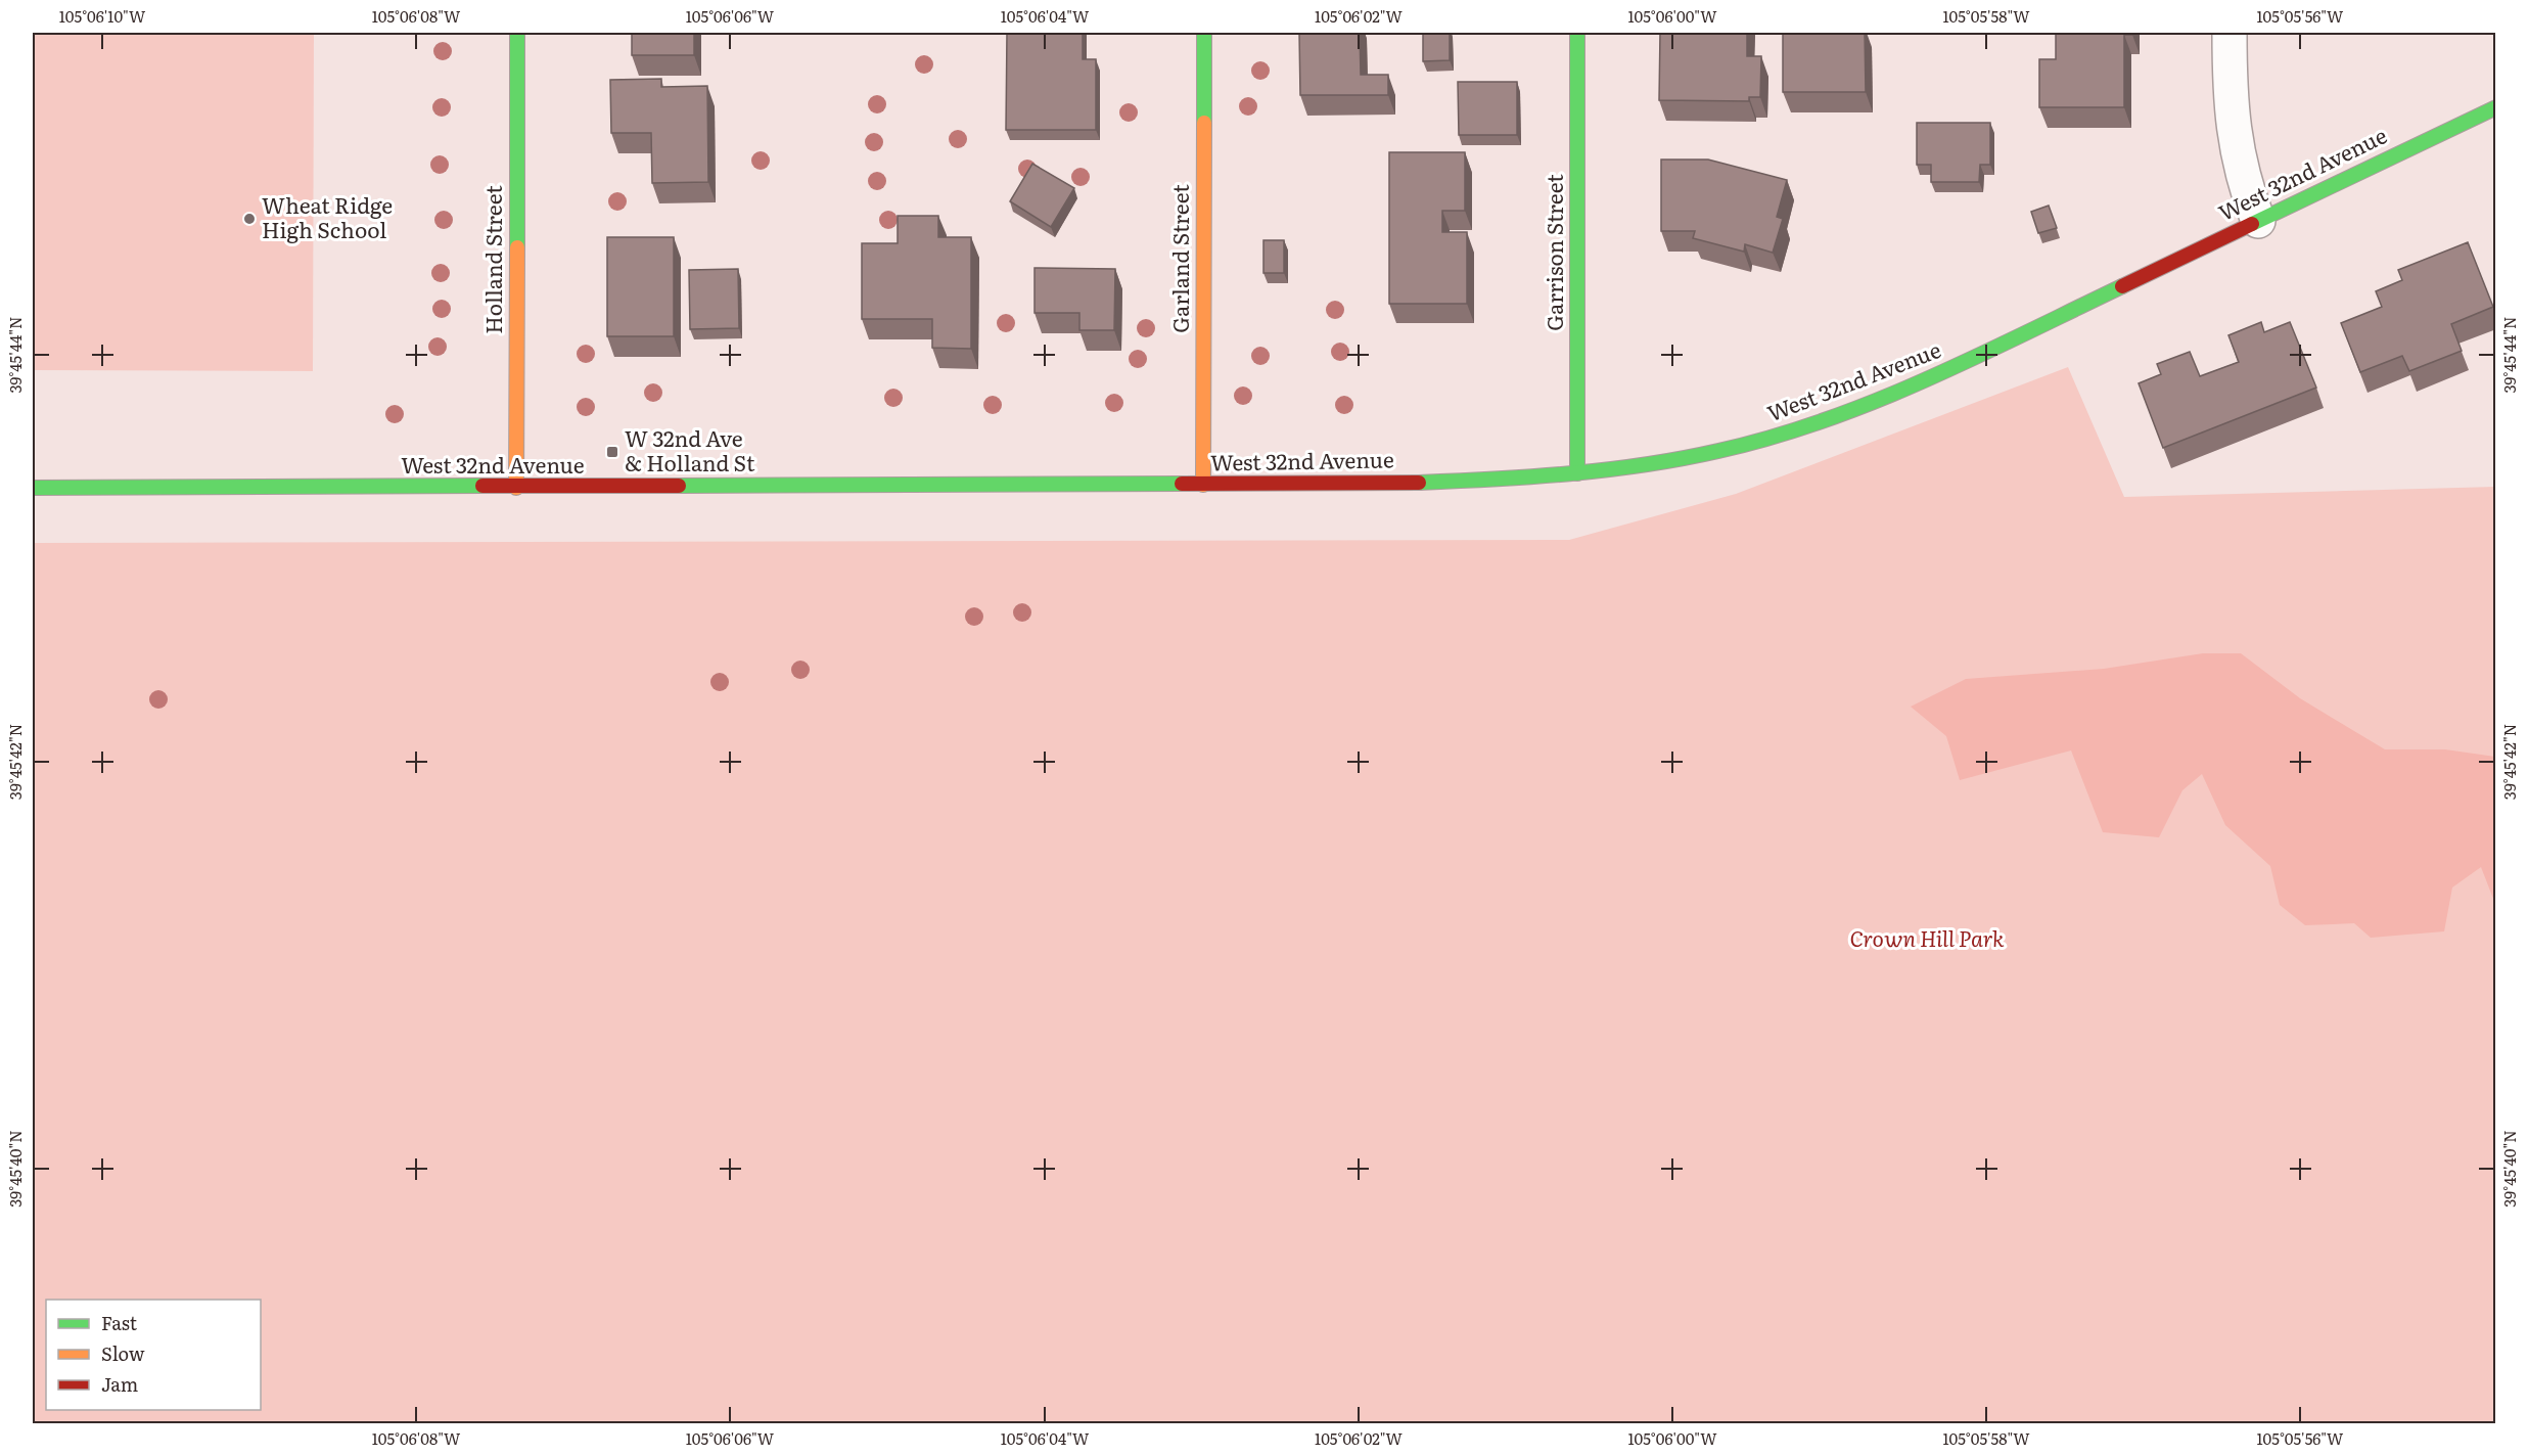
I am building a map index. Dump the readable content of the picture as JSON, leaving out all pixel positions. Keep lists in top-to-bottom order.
{
  "streets": {
    "street": [
      "West 32nd Avenue",
      "Garrison Street",
      "Garland Street",
      "Holland Street"
    ]
  },
  "crossings": [
    ["West 32nd Avenue", "Garrison Street"],
    ["West 32nd Avenue", "Garland Street"],
    ["West 32nd Avenue", "Holland Street"]
  ],
  "parks": ["Crown Hill Park"],
  "places": {
    "other": ["Wheat Ridge High School"],
    "transit": ["W 32nd Ave & Holland St"]
  },
  "legend": ["Fast", "Slow", "Jam"],
  "coordinates": [
    "105°06'10\"W",
    "105°06'08\"W",
    "105°06'06\"W",
    "105°06'04\"W",
    "105°06'02\"W",
    "105°06'00\"W",
    "105°05'58\"W",
    "105°05'56\"W",
    "39°45'44\"N",
    "39°45'42\"N",
    "39°45'40\"N"
  ]
}
